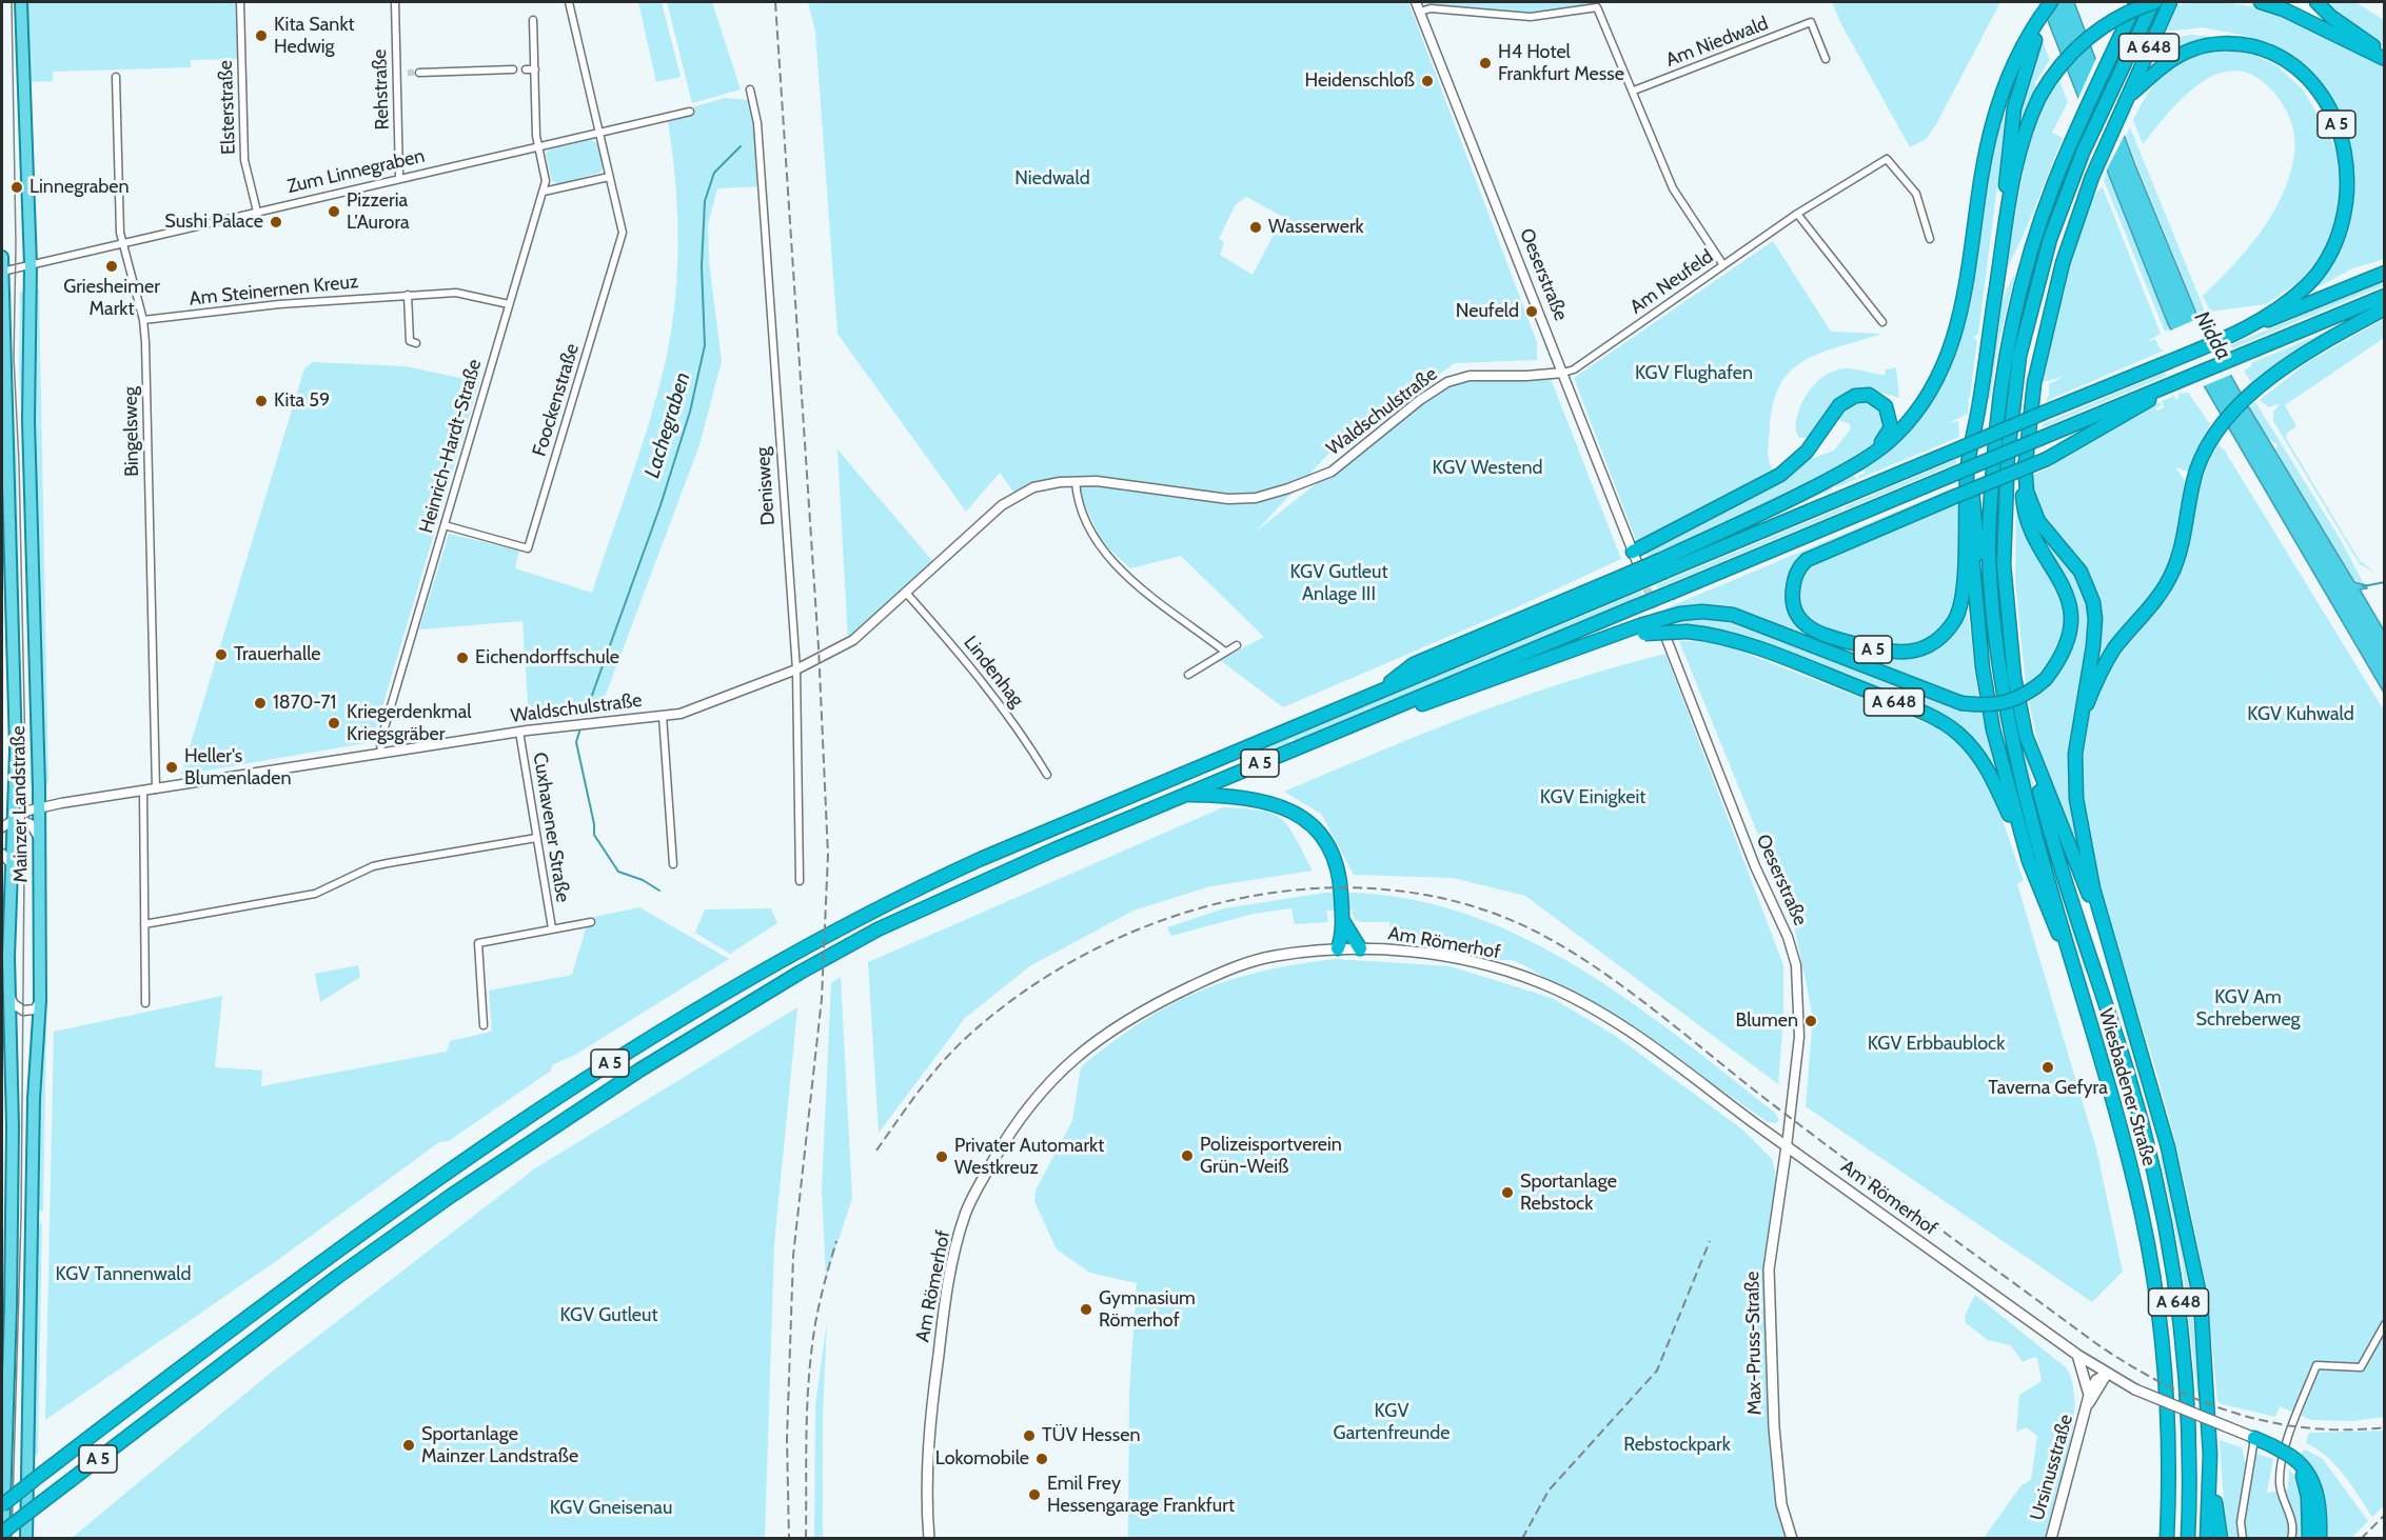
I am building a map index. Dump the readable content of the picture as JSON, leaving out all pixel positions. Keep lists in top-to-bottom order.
{
  "streets": {
    "highway": ["A 648", "A 5", "Wiesbadener Straße"],
    "main road": [
      "Mainzer Landstraße",
      "Am Römerhof",
      "Max-Pruss-Straße",
      "Ursinusstraße"
    ],
    "street": [
      "Am Niedwald",
      "Rehstraße",
      "Elsterstraße",
      "Zum Linnegraben",
      "Oeserstraße",
      "Am Neufeld",
      "Am Steinernen Kreuz",
      "Foockenstraße",
      "Waldschulstraße",
      "Bingelsweg",
      "Heinrich-Hardt-Straße",
      "Denisweg",
      "Lindenhag",
      "Cuxhavener Straße"
    ]
  },
  "crossings": [
    ["A 648", "A 5"],
    ["A 648", "Wiesbadener Straße"],
    ["Rehstraße", "Zum Linnegraben"],
    ["Elsterstraße", "Zum Linnegraben"],
    ["Zum Linnegraben", "Foockenstraße"],
    ["Zum Linnegraben", "Bingelsweg"],
    ["Zum Linnegraben", "Heinrich-Hardt-Straße"],
    ["Zum Linnegraben", "Mainzer Landstraße"],
    ["Oeserstraße", "Am Neufeld"],
    ["Oeserstraße", "Waldschulstraße"],
    ["Oeserstraße", "Am Römerhof"],
    ["Oeserstraße", "Max-Pruss-Straße"],
    ["Am Neufeld", "Waldschulstraße"],
    ["Am Steinernen Kreuz", "Bingelsweg"],
    ["Am Steinernen Kreuz", "Heinrich-Hardt-Straße"],
    ["Foockenstraße", "Heinrich-Hardt-Straße"],
    ["Waldschulstraße", "Bingelsweg"],
    ["Waldschulstraße", "Heinrich-Hardt-Straße"],
    ["Waldschulstraße", "Denisweg"],
    ["Waldschulstraße", "Lindenhag"],
    ["Waldschulstraße", "Mainzer Landstraße"],
    ["Waldschulstraße", "Cuxhavener Straße"],
    ["Am Römerhof", "Max-Pruss-Straße"],
    ["Am Römerhof", "Ursinusstraße"]
  ],
  "water": ["Nidda", "Lachegraben"],
  "parks": [
    "Niedwald",
    "KGV Flughafen",
    "KGV Westend",
    "KGV Gutleut Anlage III",
    "KGV Kuhwald",
    "KGV Einigkeit",
    "KGV Am Schreberweg",
    "KGV Erbbaublock",
    "KGV Tannenwald",
    "KGV Gutleut",
    "KGV Gartenfreunde",
    "Rebstockpark",
    "KGV Gneisenau"
  ],
  "places": [
    "Kita Sankt Hedwig",
    "H4 Hotel Frankfurt Messe",
    "Heidenschloß",
    "Linnegraben",
    "Pizzeria L'Aurora",
    "Sushi Palace",
    "Wasserwerk",
    "Griesheimer Markt",
    "Neufeld",
    "Kita 59",
    "Trauerhalle",
    "Eichendorffschule",
    "1870-71",
    "Kriegerdenkmal Kriegsgräber",
    "Heller's Blumenladen",
    "Blumen",
    "Taverna Gefyra",
    "Polizeisportverein Grün-Weiß",
    "Privater Automarkt Westkreuz",
    "Sportanlage Rebstock",
    "Gymnasium Römerhof",
    "TÜV Hessen",
    "Sportanlage Mainzer Landstraße",
    "Lokomobile",
    "Emil Frey Hessengarage Frankfurt"
  ]
}
